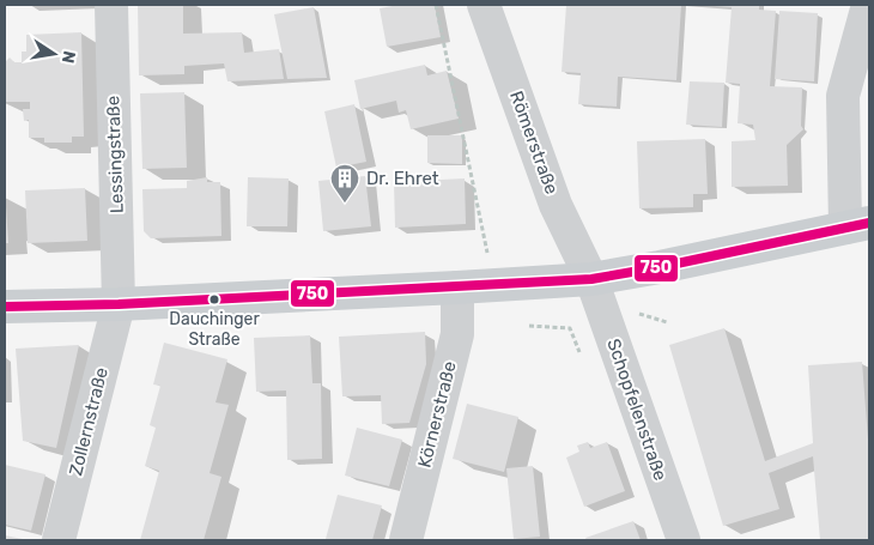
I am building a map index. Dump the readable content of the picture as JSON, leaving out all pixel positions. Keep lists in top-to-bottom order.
{
  "streets": {
    "street": [
      "Römerstraße",
      "Lessingstraße",
      "Schopfelenstraße",
      "Körnerstraße",
      "Zollernstraße"
    ]
  },
  "crossings": [
    ["Römerstraße", "Schopfelenstraße"],
    ["Lessingstraße", "Zollernstraße"]
  ],
  "places": {
    "building": ["Dr. Ehret"],
    "other": ["Dauchinger Straße"]
  },
  "lines": ["transit line 750"],
  "north": "right"
}
